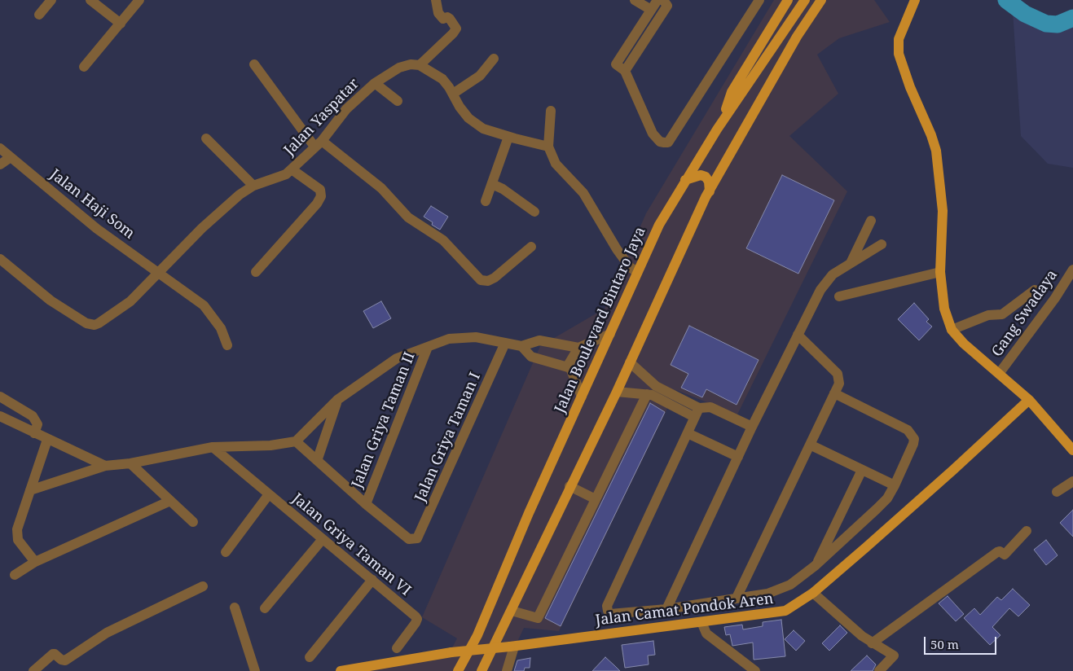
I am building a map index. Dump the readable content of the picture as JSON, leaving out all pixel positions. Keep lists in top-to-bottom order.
{
  "streets": {
    "main road": ["Jalan Boulevard Bintaro Jaya", "Jalan Camat Pondok Aren"],
    "street": [
      "Jalan Yaspatar",
      "Jalan Haji Som",
      "Gang Swadaya",
      "Jalan Griya Taman II",
      "Jalan Griya Taman I",
      "Jalan Griya Taman VI"
    ]
  },
  "crossings": [
    ["Jalan Yaspatar", "Jalan Haji Som"],
    ["Jalan Griya Taman II", "Jalan Griya Taman I"]
  ],
  "scale_bar": "50 m"
}
